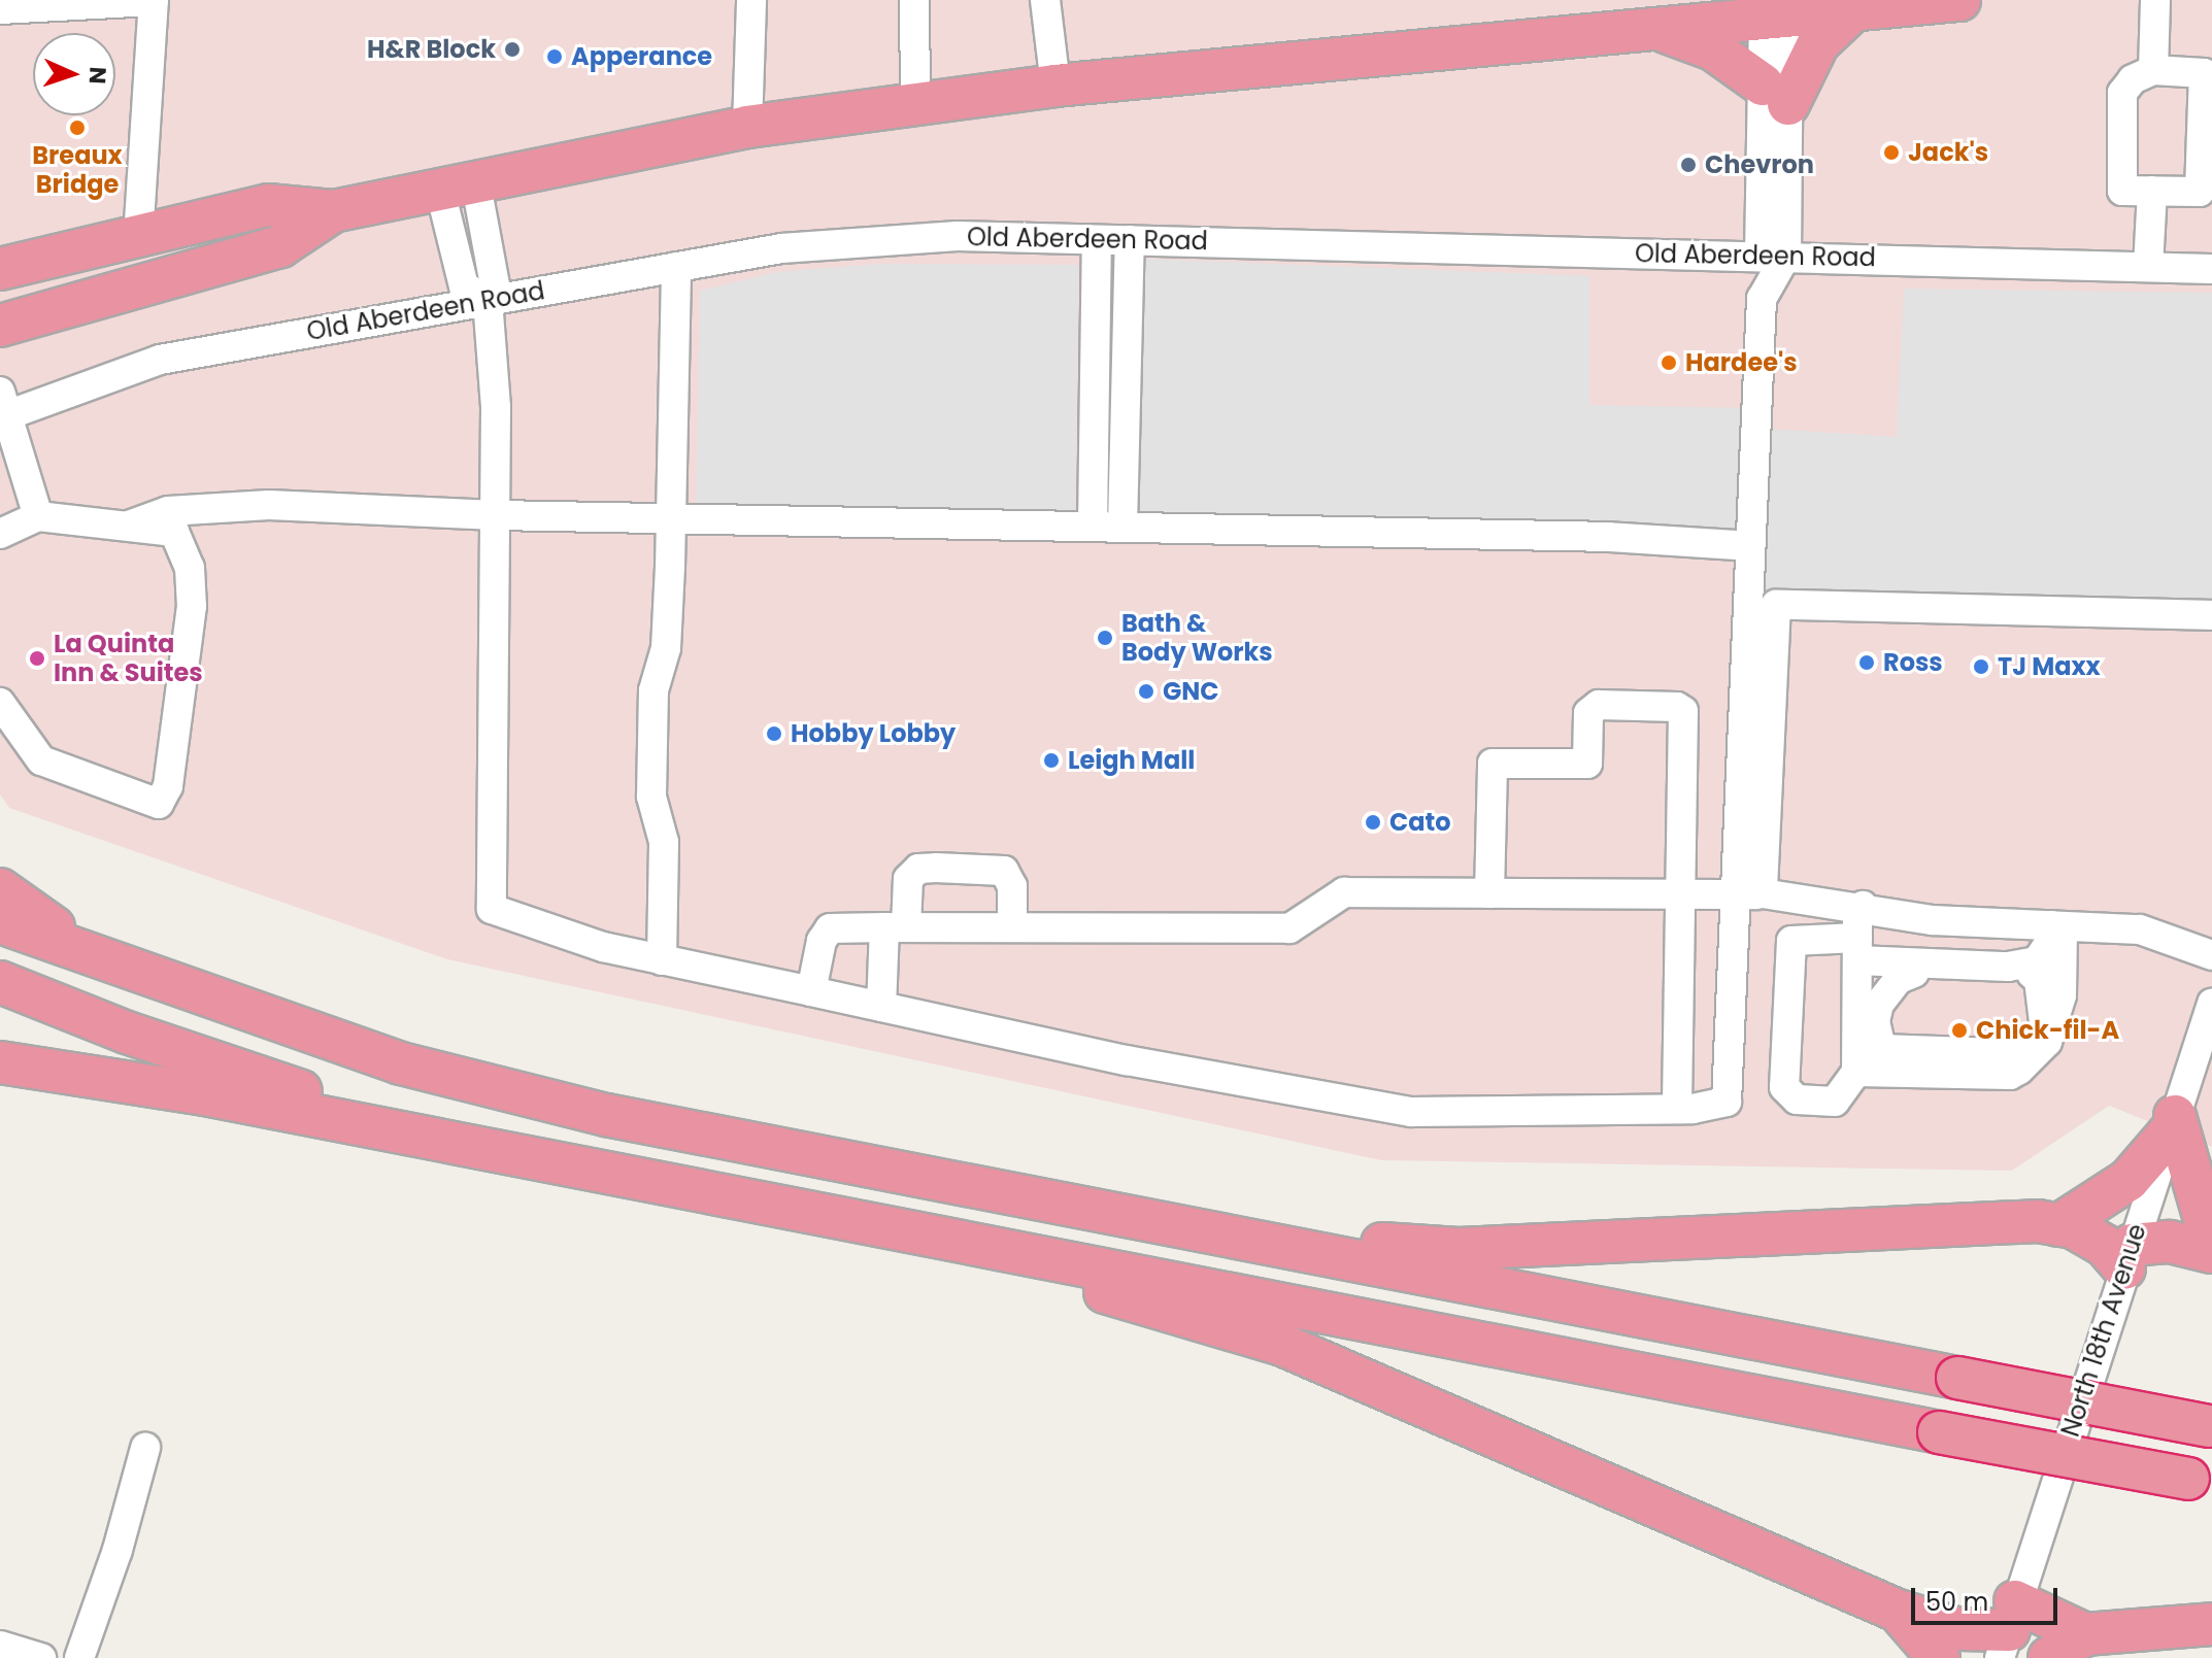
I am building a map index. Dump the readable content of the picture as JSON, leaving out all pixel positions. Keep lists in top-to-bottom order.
{
  "streets": {
    "street": ["Old Aberdeen Road", "North 18th Avenue"]
  },
  "places": [
    "H&R Block",
    "Apperance",
    "Breaux Bridge",
    "Jack's",
    "Chevron",
    "Hardee's",
    "Bath & Body Works",
    "La Quinta Inn & Suites",
    "Ross",
    "TJ Maxx",
    "GNC",
    "Hobby Lobby",
    "Leigh Mall",
    "Cato",
    "Chick-fil-A"
  ],
  "scale_bar": "50 m",
  "north": "right"
}
